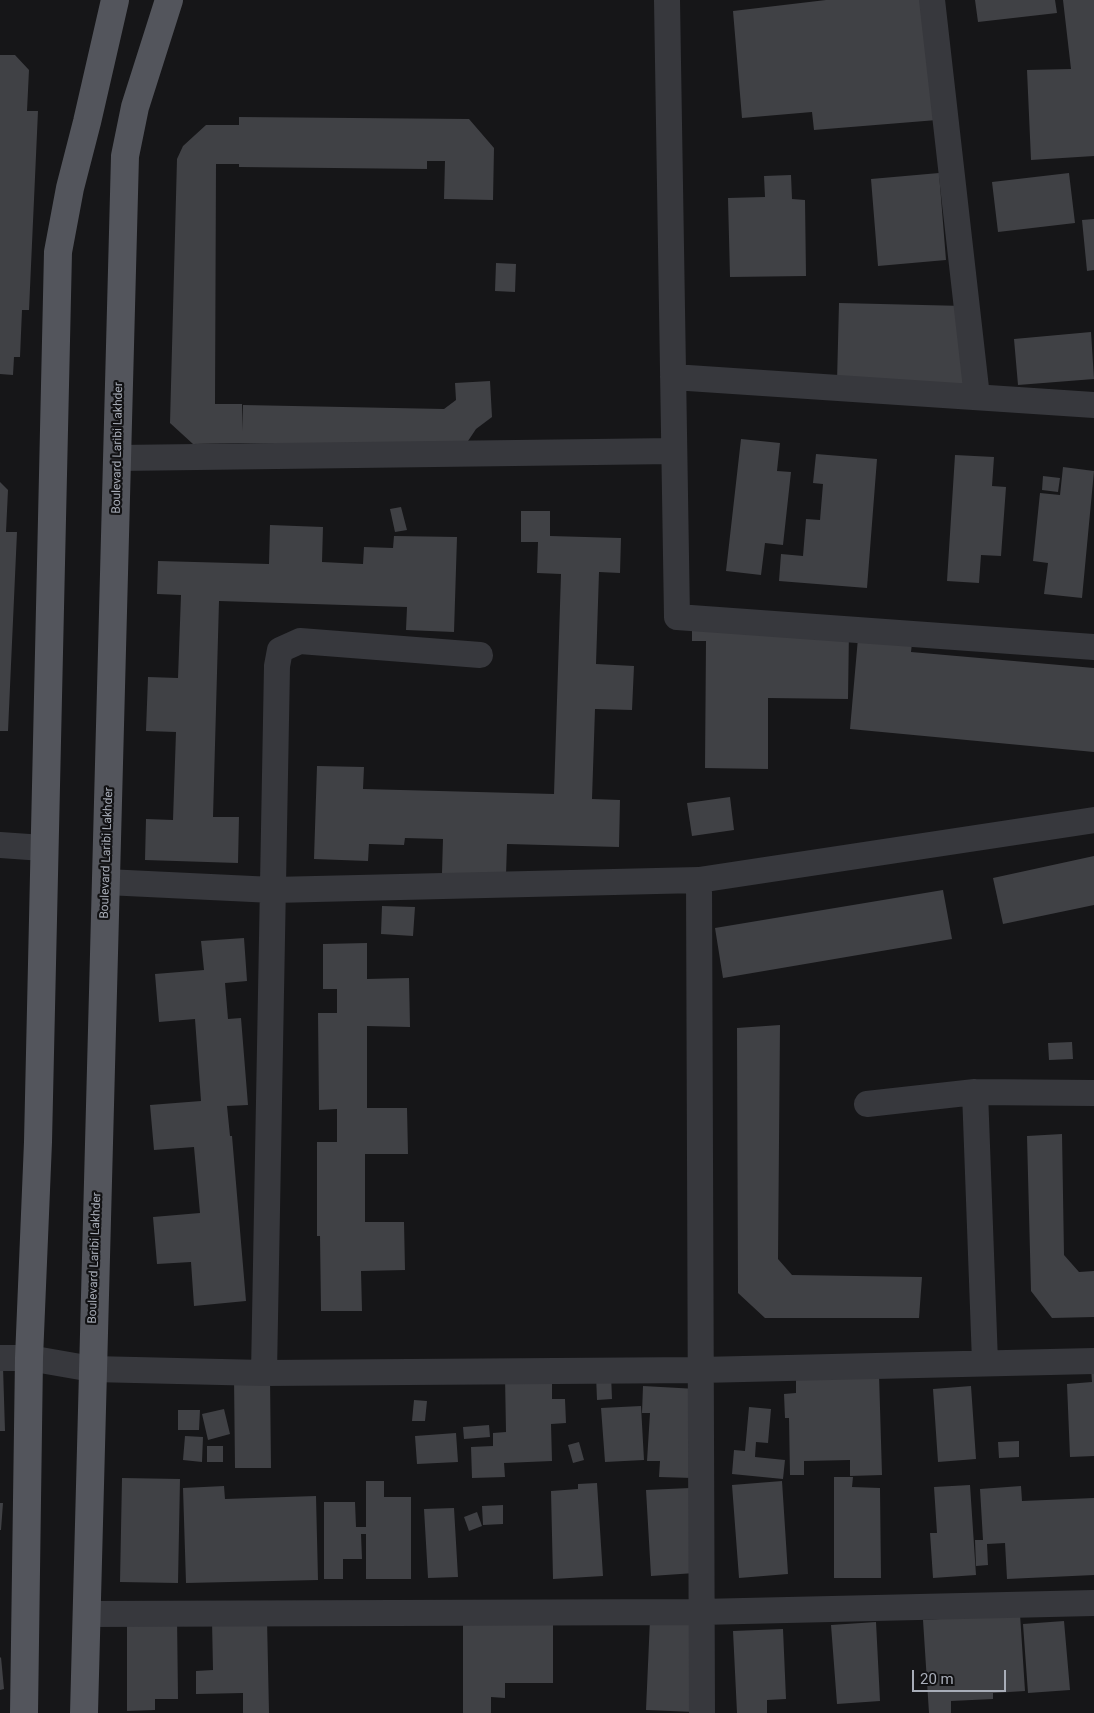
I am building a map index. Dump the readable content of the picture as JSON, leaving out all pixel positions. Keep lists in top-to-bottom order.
{
  "streets": {
    "main road": ["Boulevard Laribi Lakhder"]
  },
  "scale_bar": "20 m"
}
